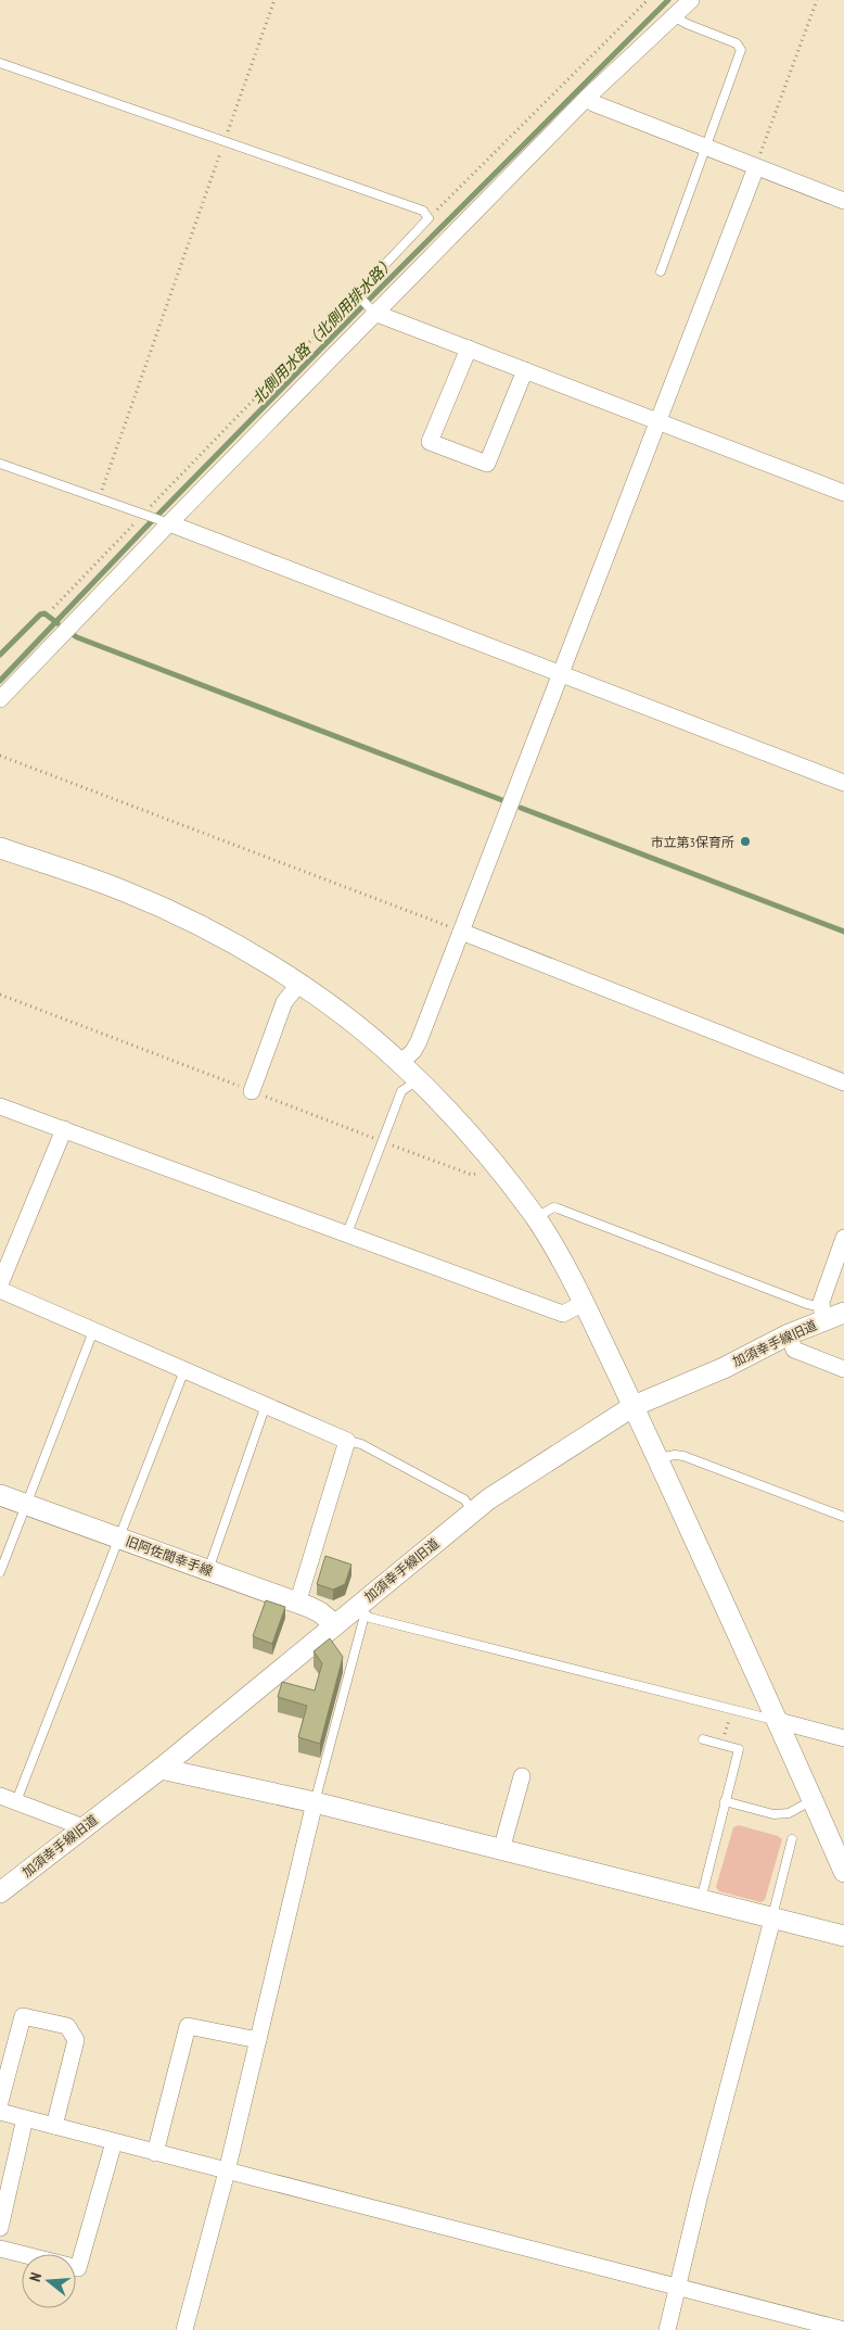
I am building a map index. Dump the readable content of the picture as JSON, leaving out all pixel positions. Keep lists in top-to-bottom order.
{
  "streets": {
    "street": ["加須幸手線旧道", "旧阿佐間幸手線"]
  },
  "crossings": [
    ["加須幸手線旧道", "旧阿佐間幸手線"]
  ],
  "water": ["北側用水路（北側用排水路）"],
  "places": ["市立第3保育所"],
  "north": "left"
}
